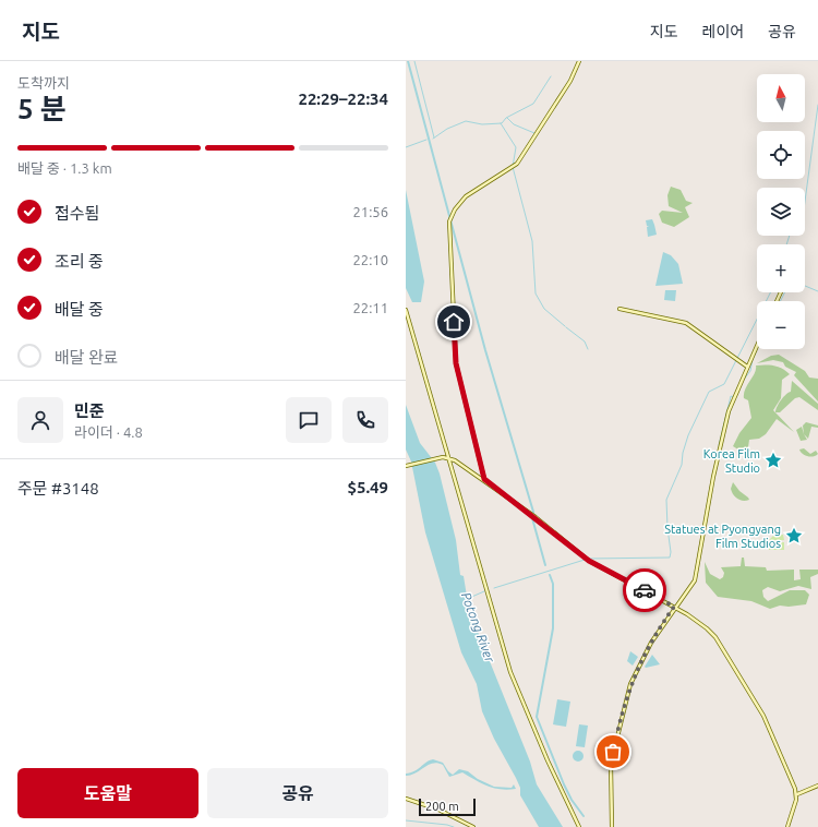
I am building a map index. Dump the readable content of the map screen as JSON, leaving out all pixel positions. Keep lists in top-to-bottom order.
{
  "water": ["Potong River"],
  "places": {
    "place": ["Korea Film Studio", "Statues at Pyongyang Film Studios"]
  },
  "scale_bar": "200 m",
  "north": "top",
  "page": {
    "header": "지도",
    "nav": ["지도", "레이어", "공유"],
    "heading": ["5 분", "도착까지", "22:29–22:34"],
    "panel": [
      "민준",
      "라이더 · 4.8",
      "주문 #3148",
      "$5.49"
    ],
    "map_buttons": ["+", "−"],
    "bar": "배달 중 · 1.3 km",
    "list": [
      ["접수됨", "21:56"],
      ["조리 중", "22:10"],
      ["배달 중", "22:11"],
      "배달 완료"
    ],
    "buttons": ["도움말", "공유"],
    "scale": "200 m"
  }
}
